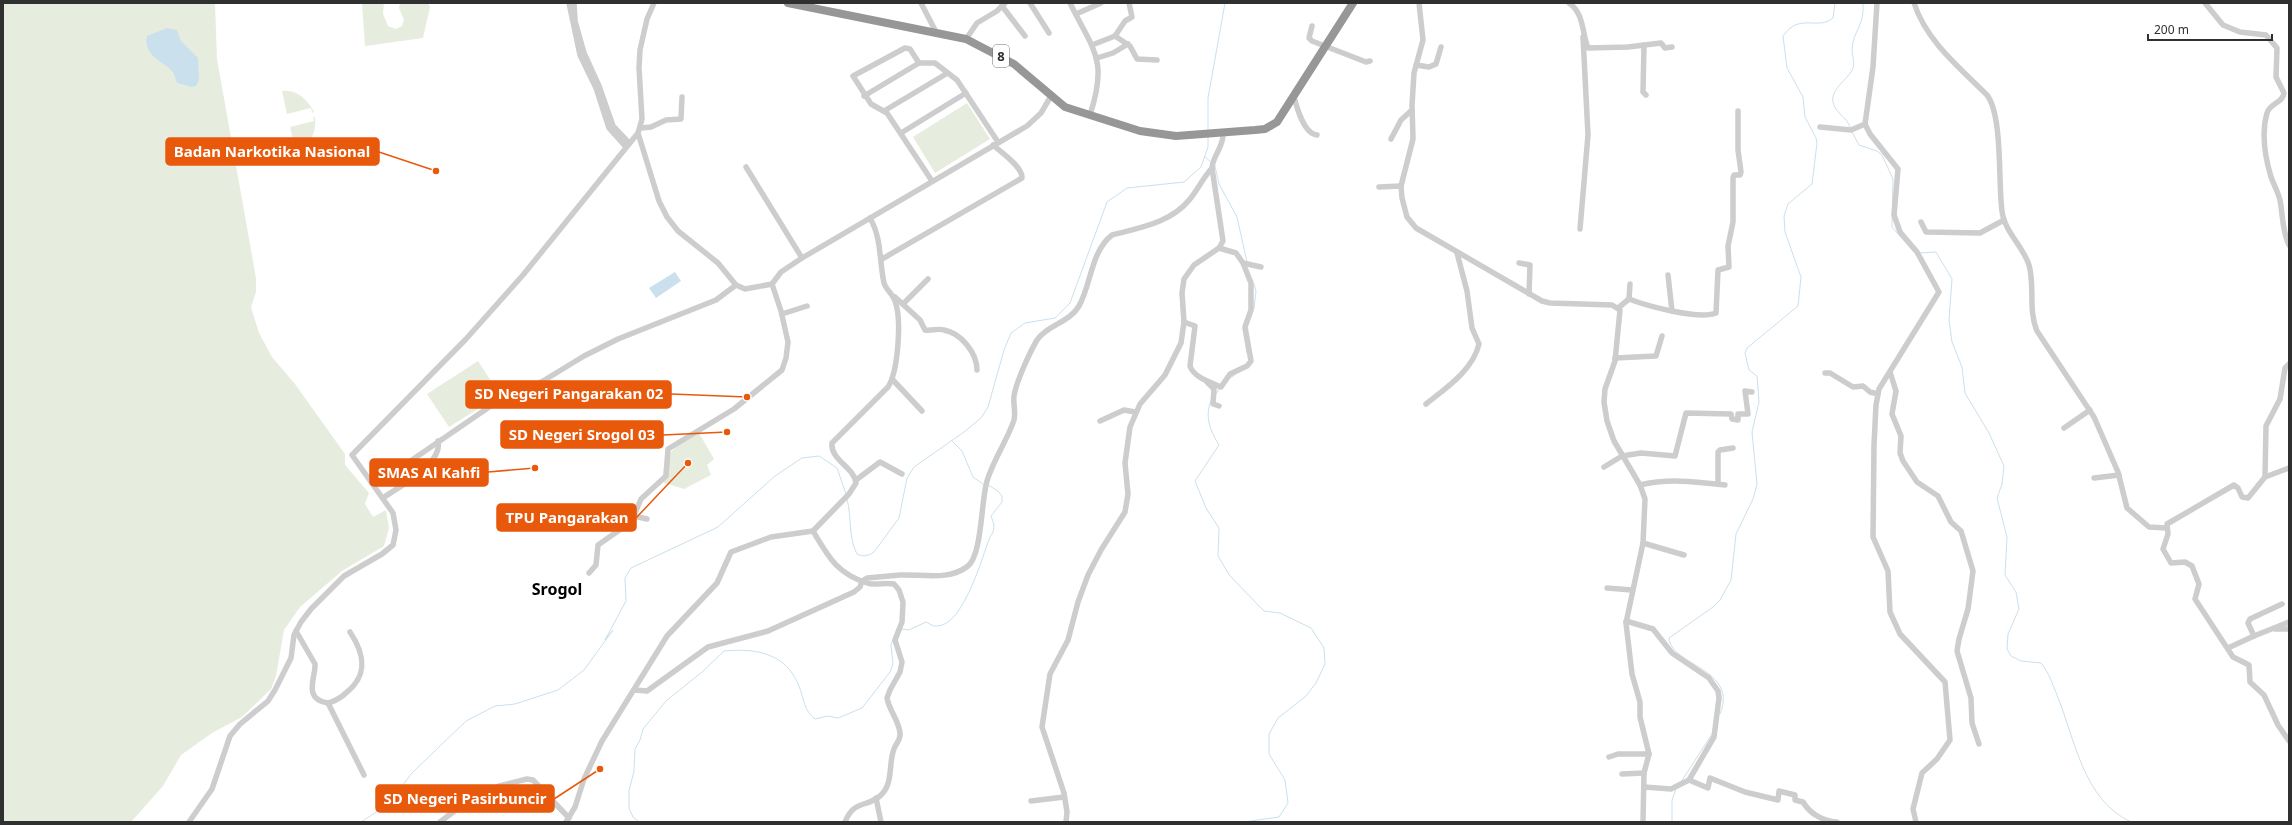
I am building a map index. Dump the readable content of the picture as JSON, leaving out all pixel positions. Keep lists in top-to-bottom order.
{
  "streets": {
    "highway": ["8"]
  },
  "districts": ["Srogol"],
  "places": [
    "Badan Narkotika Nasional",
    "SD Negeri Pangarakan 02",
    "SD Negeri Srogol 03",
    "TPU Pangarakan",
    "SMAS Al Kahfi",
    "SD Negeri Pasirbuncir"
  ],
  "scale_bar": "200 m"
}
